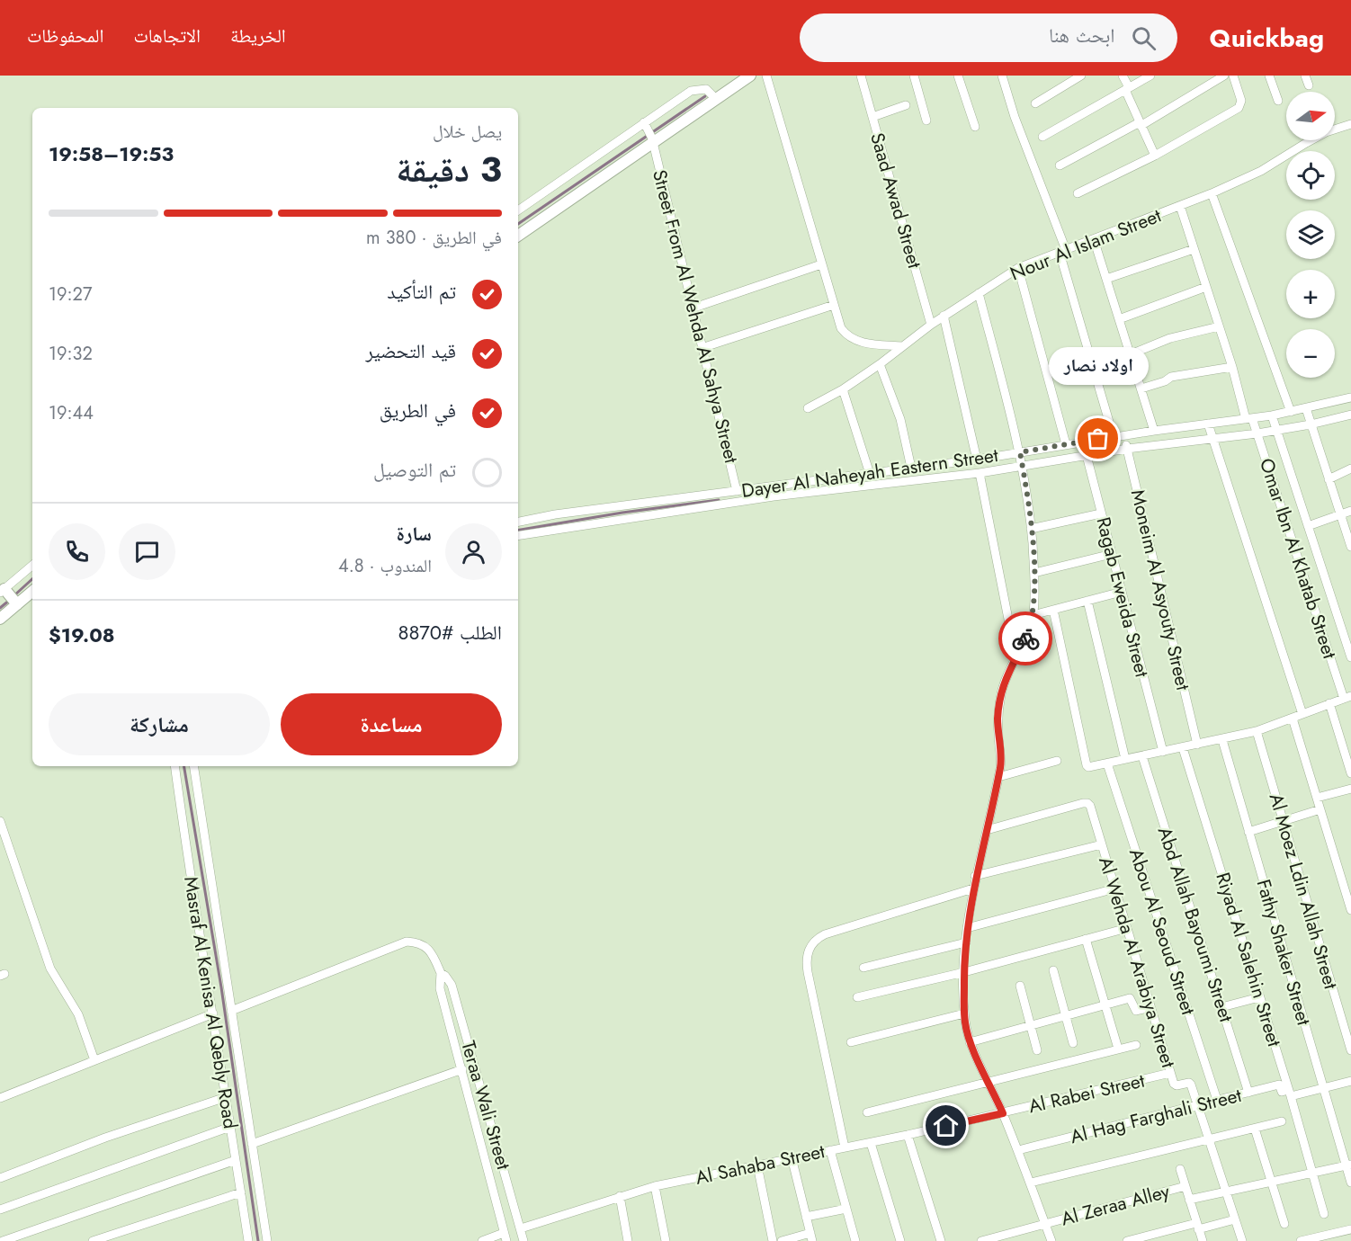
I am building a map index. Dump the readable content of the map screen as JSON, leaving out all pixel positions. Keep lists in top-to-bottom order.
{
  "streets": {
    "street": [
      "Saad Awad Street",
      "Nour Al Islam Street",
      "Street From Al Wehda Al Sahya Street",
      "Dayer Al Naheyah Eastern Street",
      "Omar Ibn Al Khatab Street",
      "Moneim Al Asyouty Street",
      "Ragab Eweida Street",
      "Al Moez Ldin Allah Street",
      "Abd Allah Bayoumi Street",
      "Abou Al Seoud Street",
      "Fathy Shaker Street",
      "Riyad Al Salehin Street",
      "Al Wehda Al Arabiya Street",
      "Masraf Al Kenisa Al Qebly Road",
      "Al Rabei Street",
      "Teraa Wali Street",
      "Al Hag Farghali Street",
      "Al Sahaba Street",
      "Al Zeraa Alley"
    ]
  },
  "crossings": [
    ["Saad Awad Street", "Nour Al Islam Street"],
    ["Nour Al Islam Street", "Omar Ibn Al Khatab Street"],
    ["Street From Al Wehda Al Sahya Street", "Dayer Al Naheyah Eastern Street"],
    ["Dayer Al Naheyah Eastern Street", "Omar Ibn Al Khatab Street"],
    ["Dayer Al Naheyah Eastern Street", "Moneim Al Asyouty Street"],
    ["Dayer Al Naheyah Eastern Street", "Ragab Eweida Street"],
    ["Abd Allah Bayoumi Street", "Al Hag Farghali Street"],
    ["Abou Al Seoud Street", "Al Hag Farghali Street"],
    ["Riyad Al Salehin Street", "Al Hag Farghali Street"],
    ["Al Wehda Al Arabiya Street", "Al Rabei Street"],
    ["Al Wehda Al Arabiya Street", "Al Hag Farghali Street"],
    ["Masraf Al Kenisa Al Qebly Road", "Teraa Wali Street"],
    ["Al Rabei Street", "Al Sahaba Street"],
    ["Teraa Wali Street", "Al Sahaba Street"]
  ],
  "places": ["اولاد نصار"],
  "north": "right",
  "page": {
    "header": "Quickbag",
    "search": "ابحث هنا",
    "nav": ["الخريطة", "الاتجاهات", "المحفوظات"],
    "map_buttons": ["+", "−"],
    "heading": ["3 دقيقة", "يصل خلال", "19:53–19:58"],
    "panel": [
      "سارة",
      "المندوب · 4.8",
      "الطلب #8870",
      "$19.08"
    ],
    "bar": "في الطريق · 380 m",
    "list": [
      ["تم التأكيد", "19:27"],
      ["قيد التحضير", "19:32"],
      ["في الطريق", "19:44"],
      "تم التوصيل"
    ],
    "bubble": "اولاد نصار",
    "buttons": ["مساعدة", "مشاركة"]
  }
}
